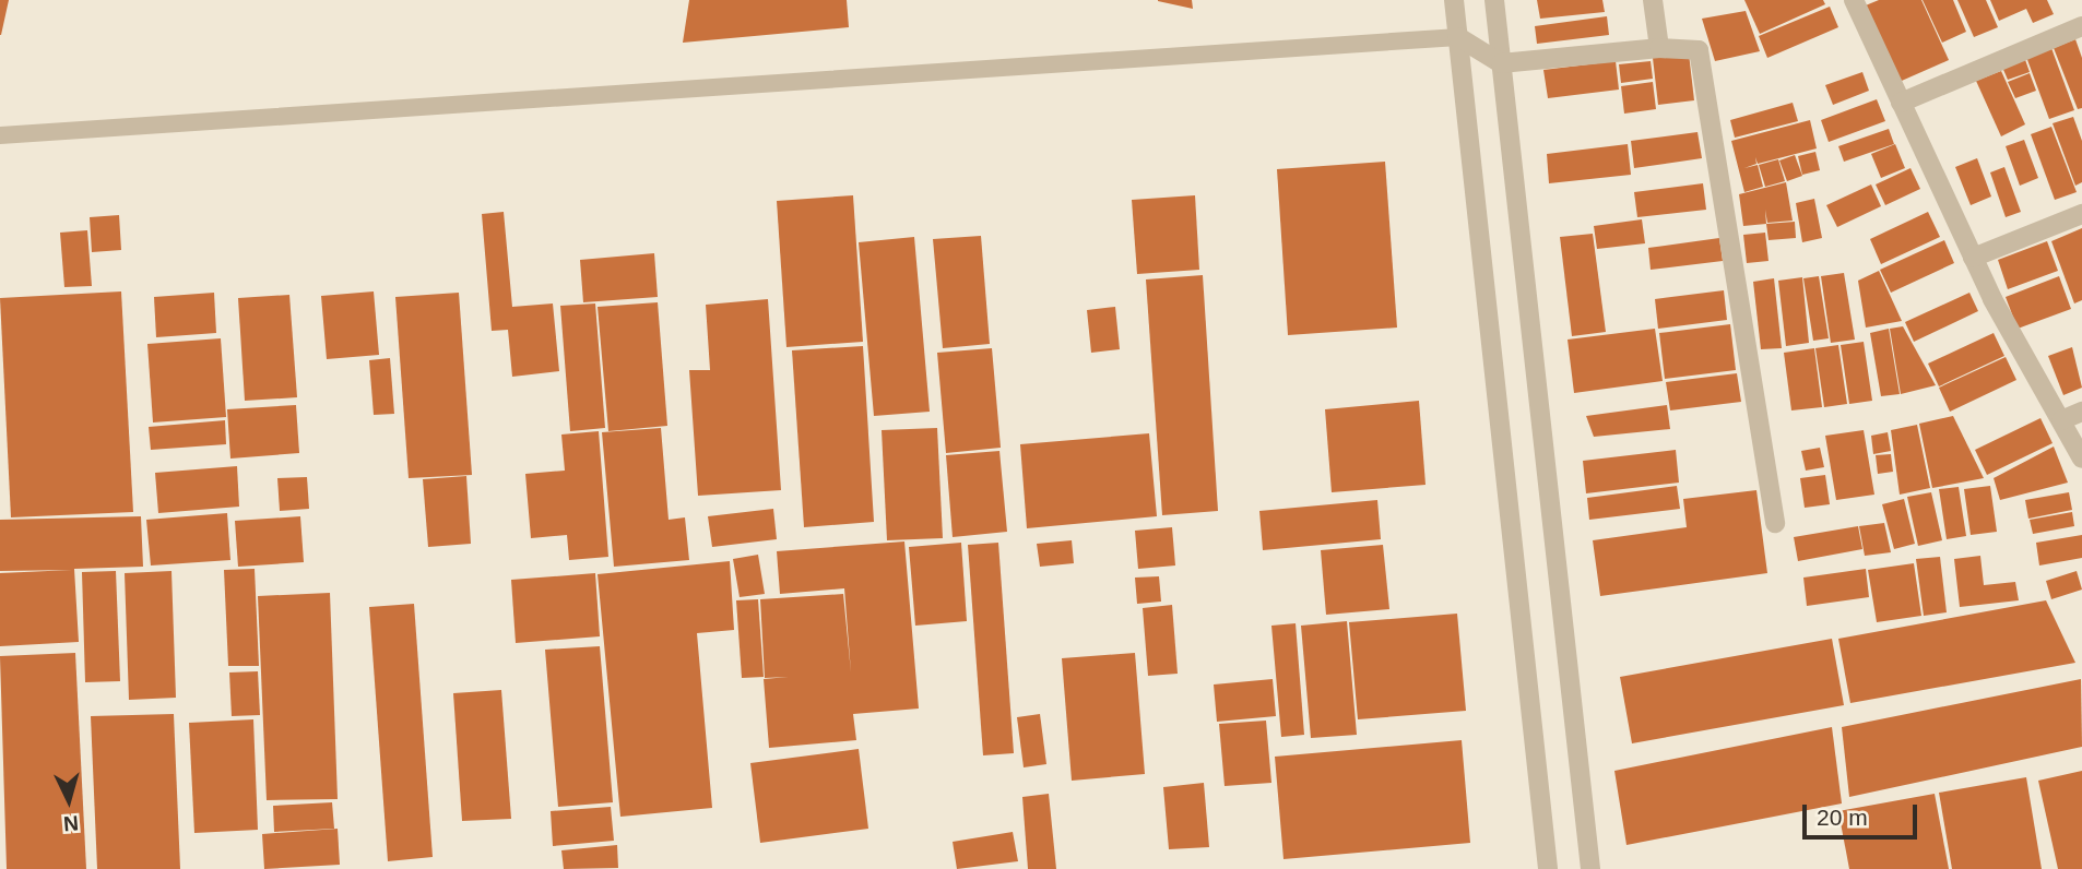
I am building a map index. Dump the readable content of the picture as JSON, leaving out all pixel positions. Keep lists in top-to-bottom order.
{
  "scale_bar": "20 m",
  "north": "bottom"
}
